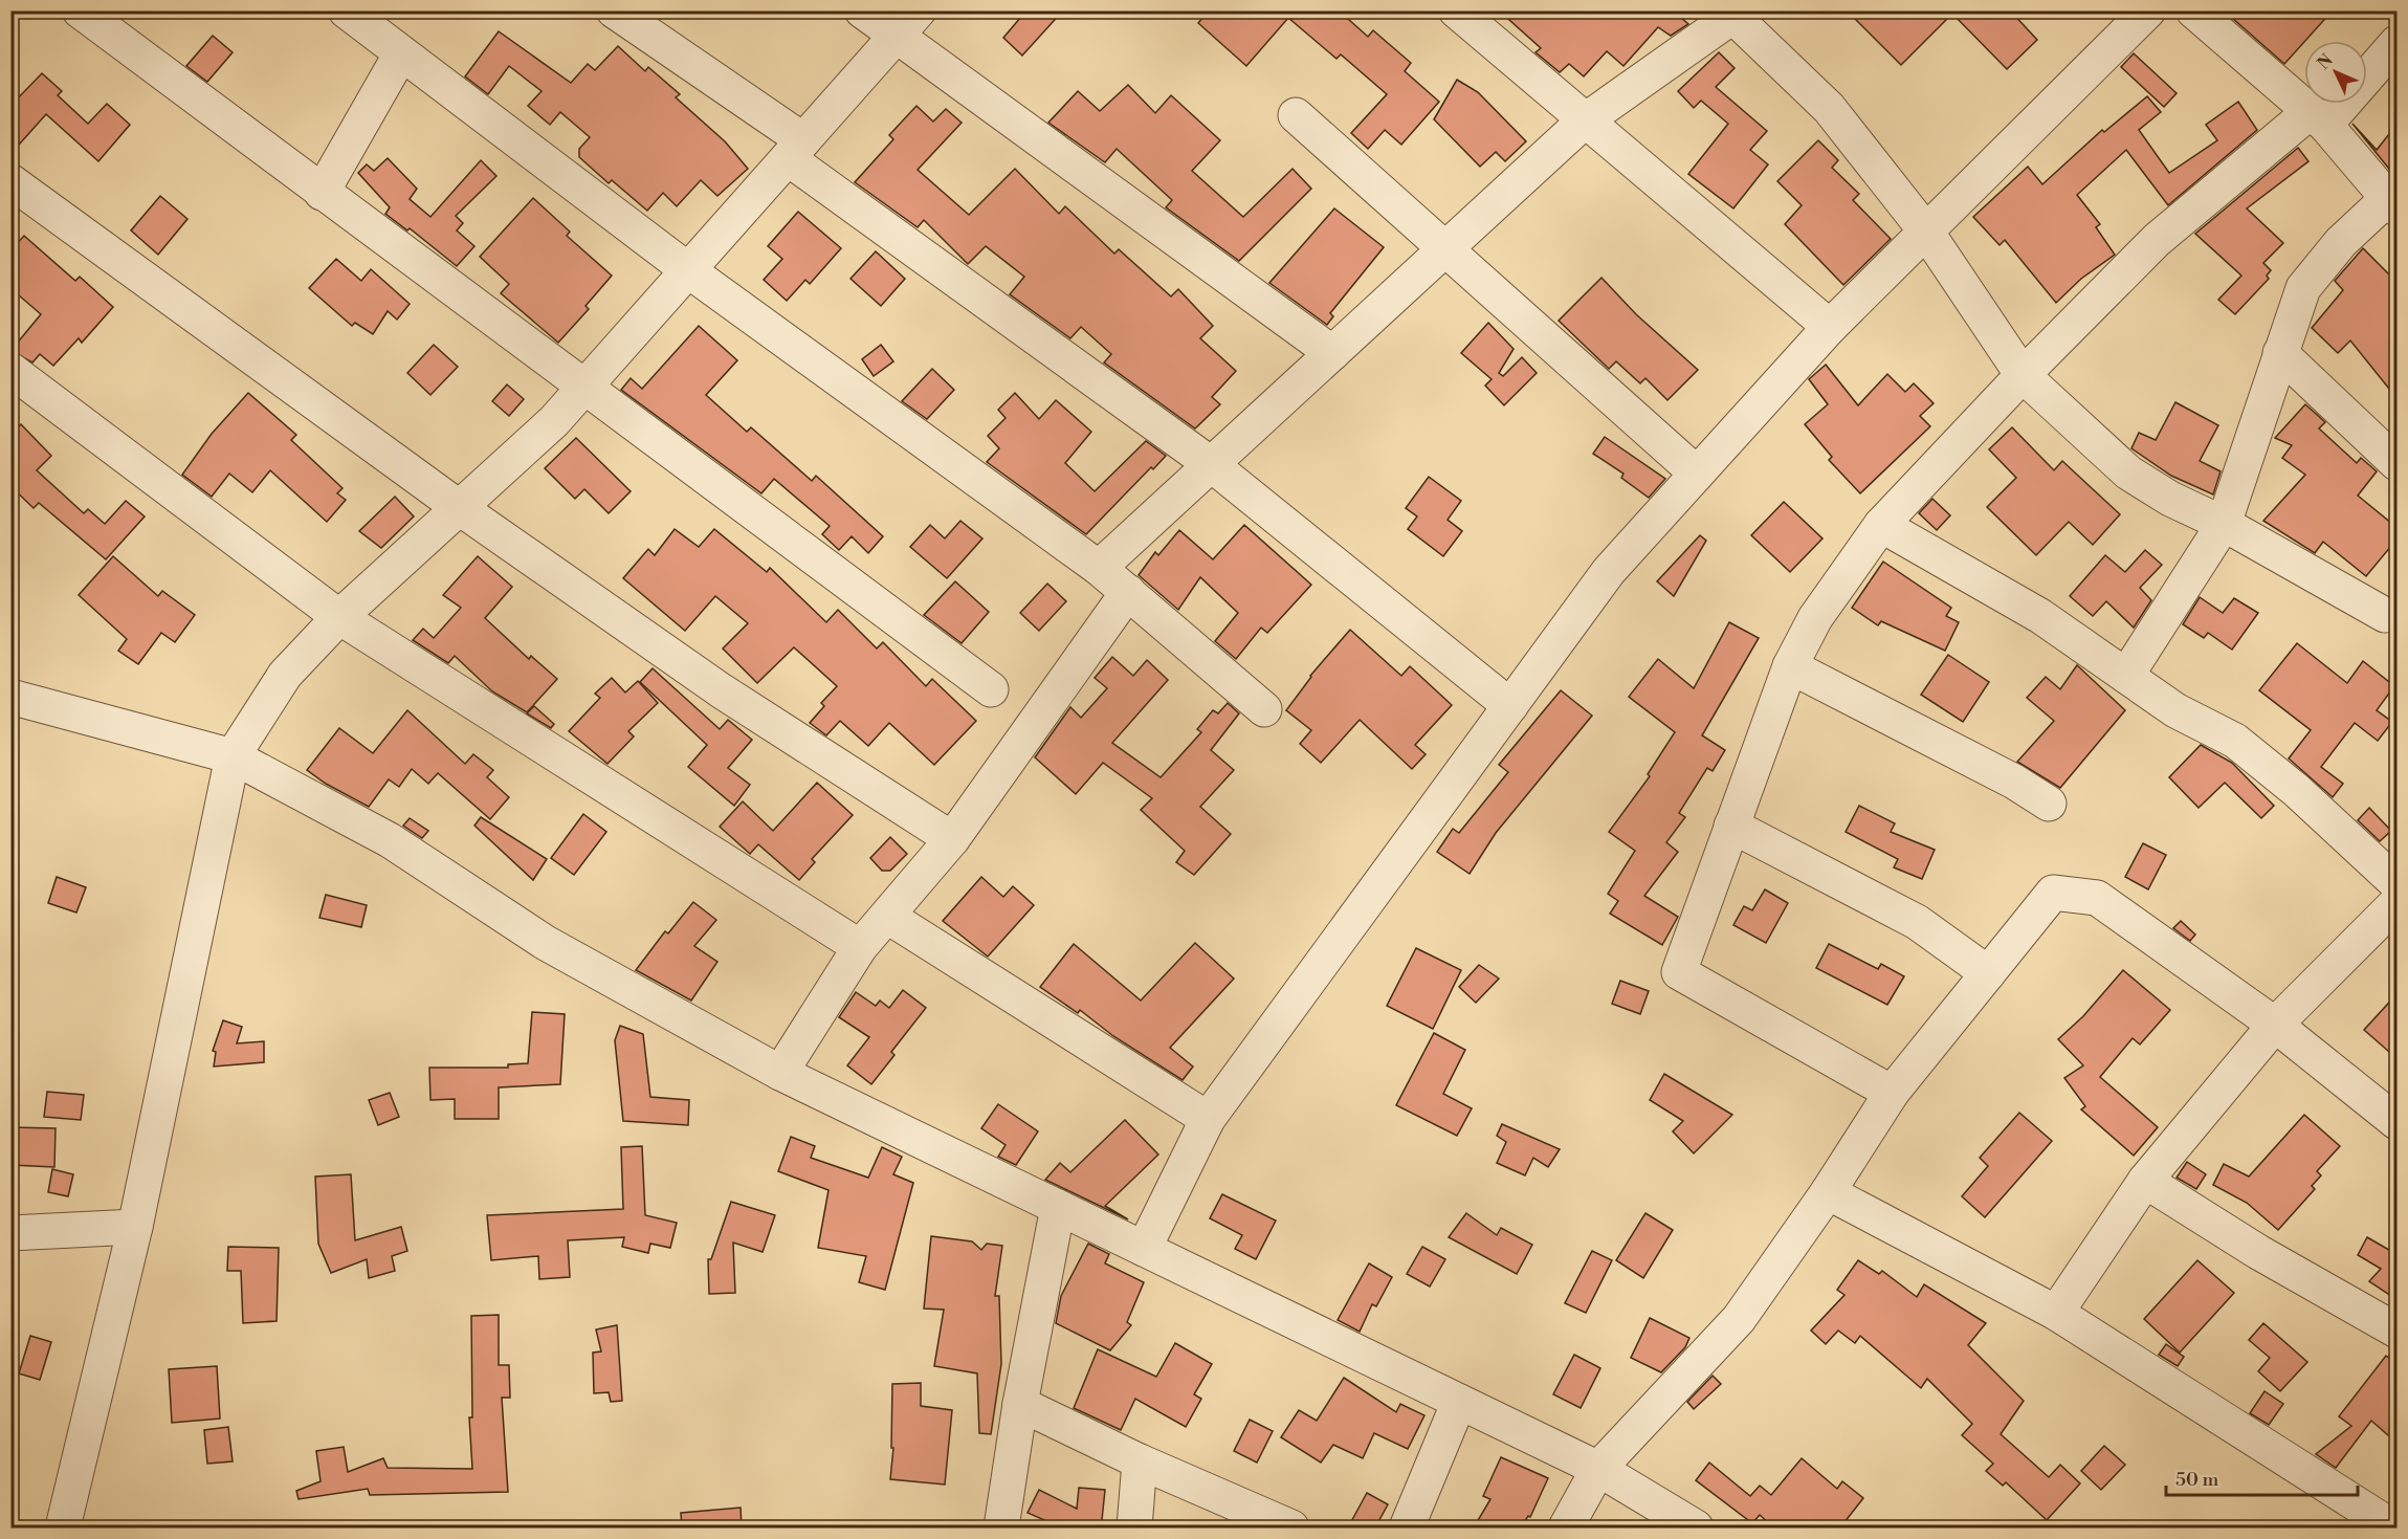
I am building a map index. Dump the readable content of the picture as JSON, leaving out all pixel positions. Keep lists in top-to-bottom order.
{
  "scale_bar": "50 m",
  "north": "top left"
}
